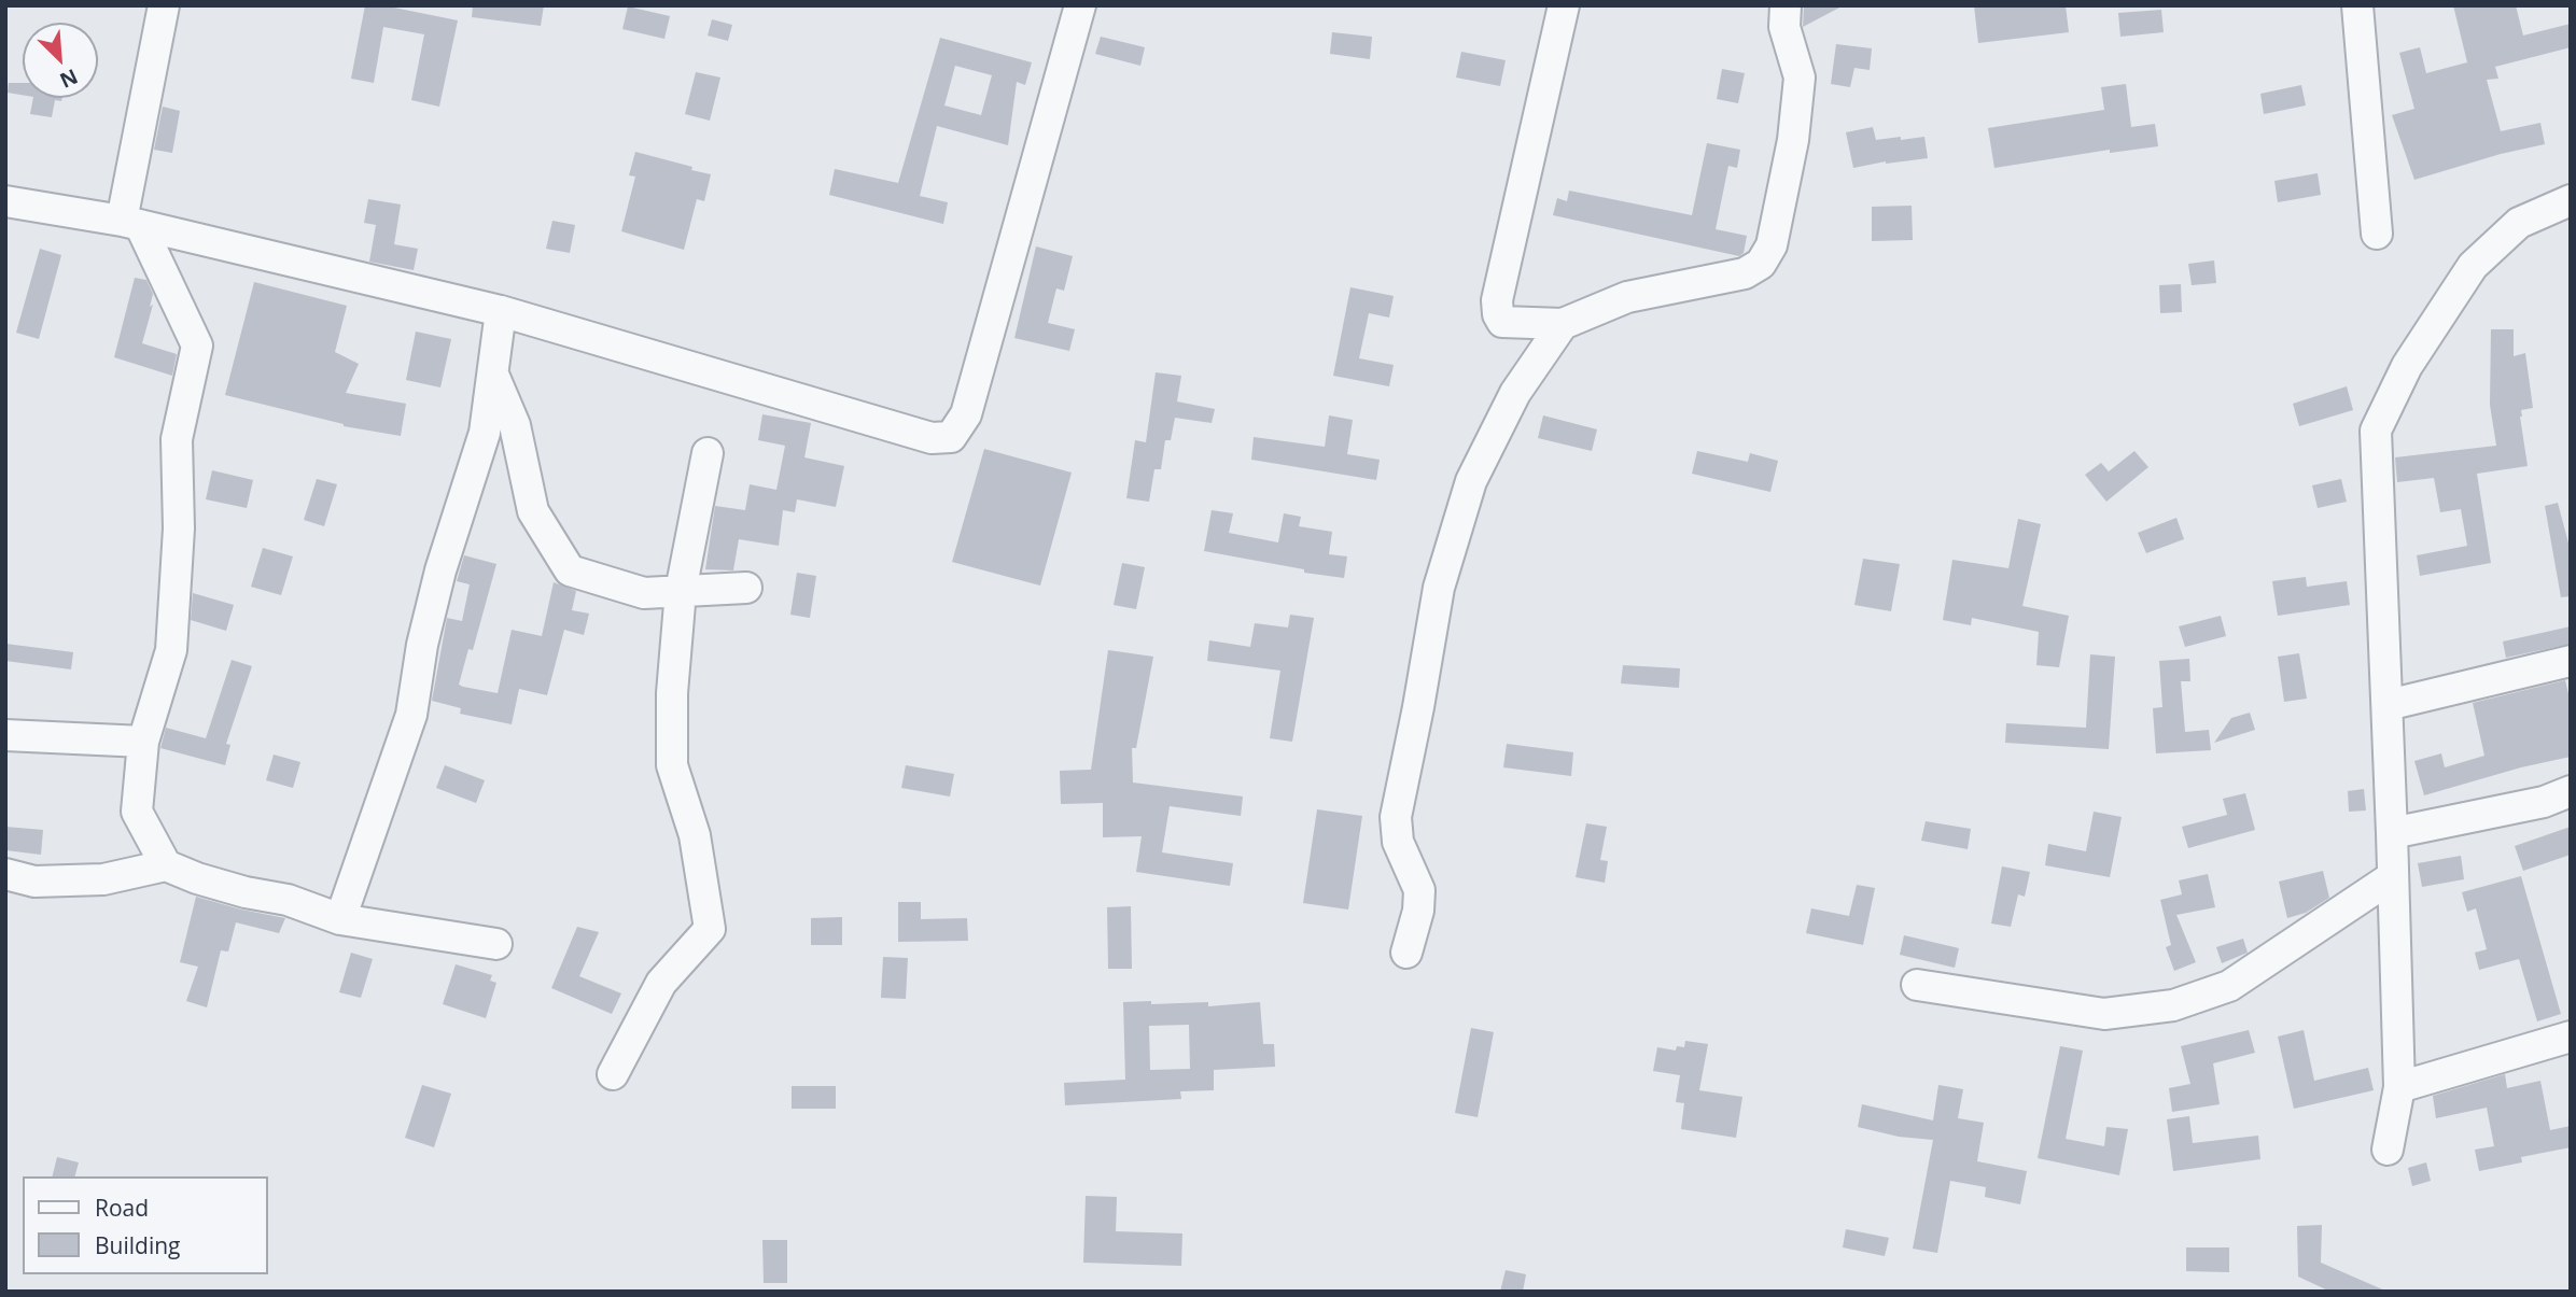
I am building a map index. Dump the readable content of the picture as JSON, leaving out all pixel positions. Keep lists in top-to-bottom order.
{
  "legend": ["Road", "Building"],
  "north": "bottom right"
}
